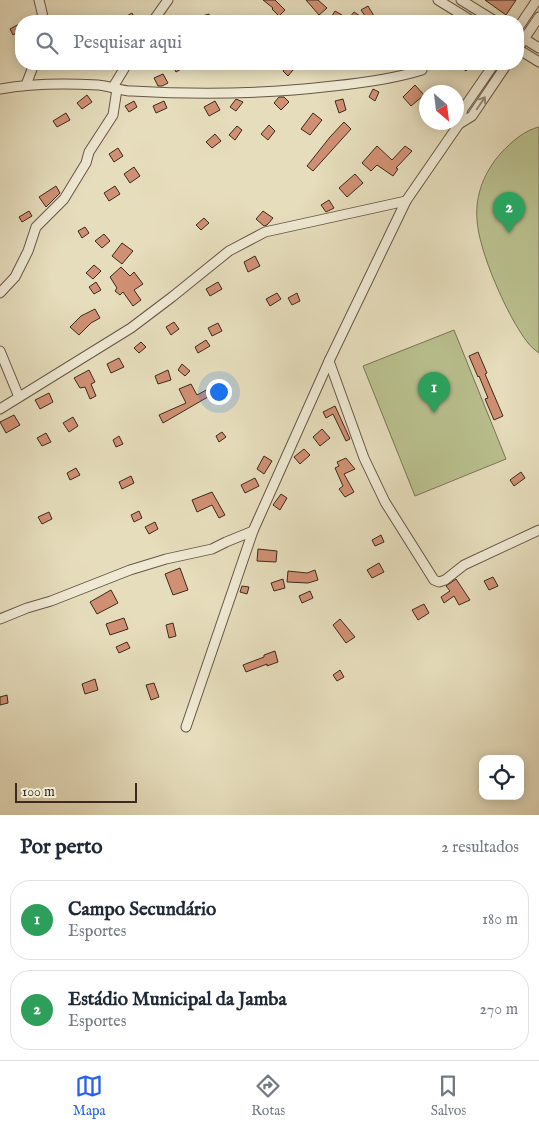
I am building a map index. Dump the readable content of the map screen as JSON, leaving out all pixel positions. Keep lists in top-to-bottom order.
{
  "scale_bar": "100 m",
  "north": "bottom right",
  "page": {
    "search": "Pesquisar aqui",
    "pins": ["2", "1"],
    "scale": "100 m",
    "heading": ["Por perto", "2 resultados"],
    "list": [
      {
        "mark": "1",
        "name": "Campo Secundário",
        "note": "Esportes",
        "value": "180 m"
      },
      {
        "mark": "2",
        "name": "Estádio Municipal da Jamba",
        "note": "Esportes",
        "value": "270 m"
      }
    ],
    "nav": ["Mapa", "Rotas", "Salvos"]
  }
}
